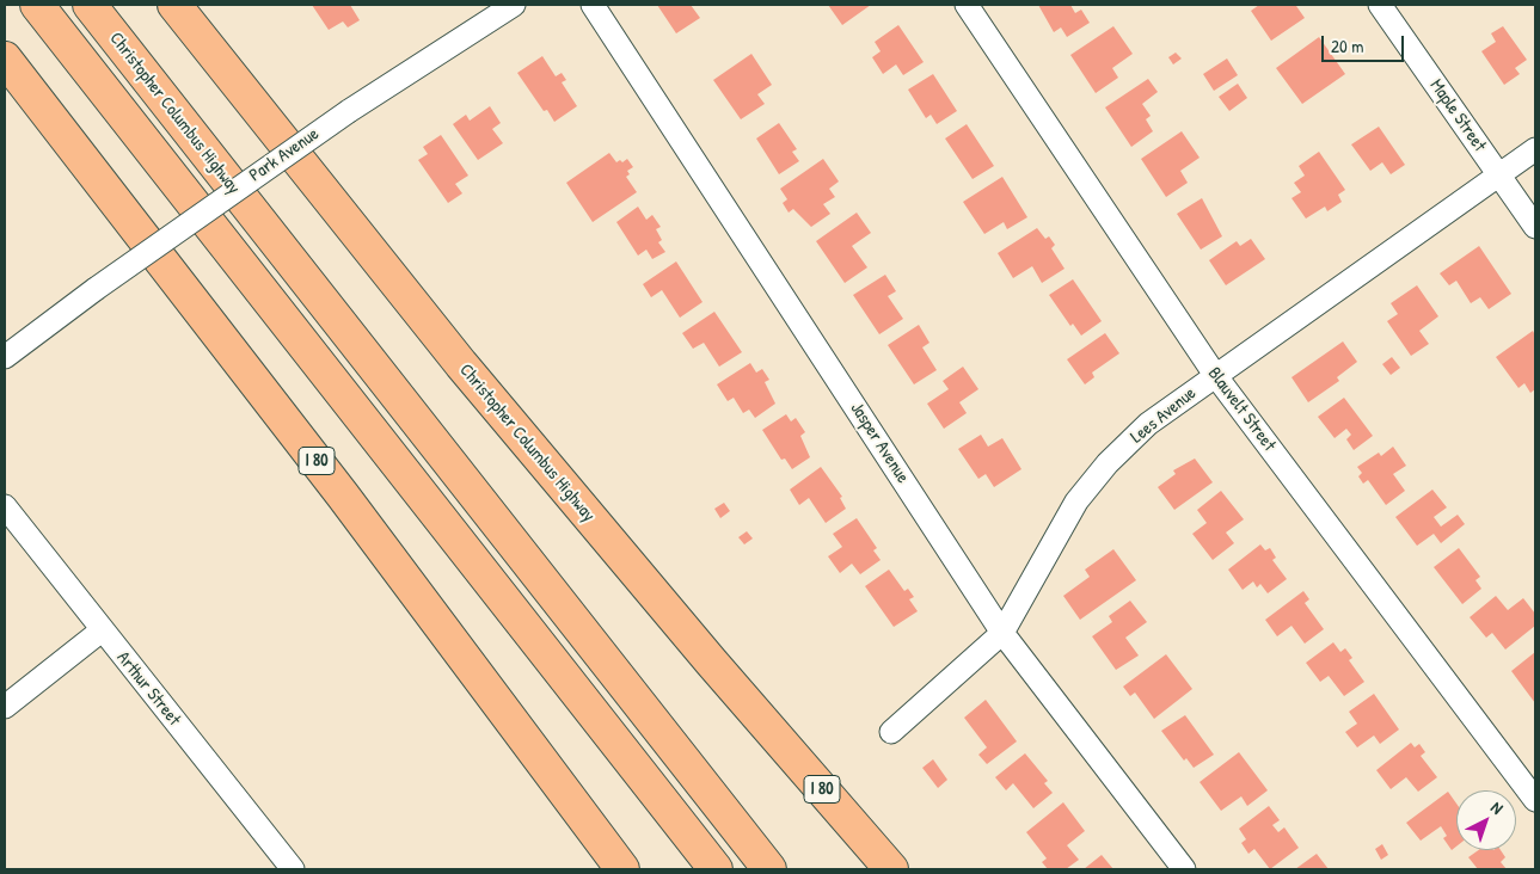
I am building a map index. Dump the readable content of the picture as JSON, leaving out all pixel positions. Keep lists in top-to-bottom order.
{
  "streets": {
    "highway": ["Christopher Columbus Highway", "I 80"],
    "street": [
      "Maple Street",
      "Park Avenue",
      "Blauvelt Street",
      "Lees Avenue",
      "Jasper Avenue",
      "Arthur Street"
    ]
  },
  "crossings": [
    ["Maple Street", "Lees Avenue"],
    ["Blauvelt Street", "Lees Avenue"],
    ["Lees Avenue", "Jasper Avenue"]
  ],
  "scale_bar": "20 m",
  "north": "top right"
}
